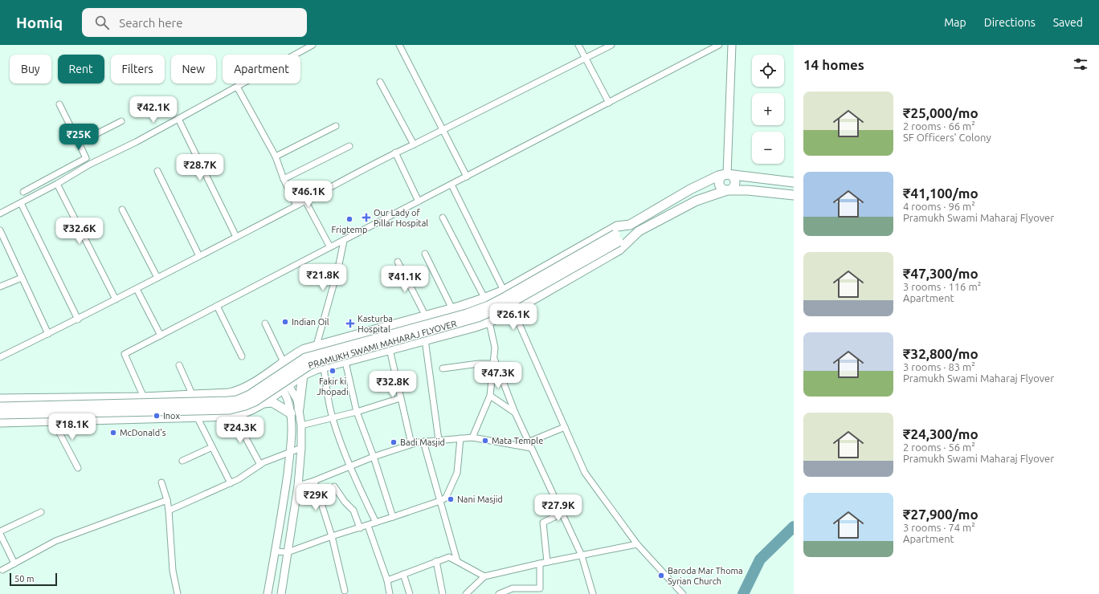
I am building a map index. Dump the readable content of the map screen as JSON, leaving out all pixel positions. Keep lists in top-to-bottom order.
{
  "streets": {
    "main road": ["PRAMUKH SWAMI MAHARAJ FLYOVER"]
  },
  "places": {
    "health": ["Our Lady of Pillar Hospital", "Kasturba Hospital"],
    "other": [
      "Frigtemp",
      "Indian Oil",
      "Fakir ki Jhopadi",
      "Inox",
      "McDonald's",
      "Mata Temple",
      "Badi Masjid",
      "Nani Masjid",
      "Baroda Mar Thoma Syrian Church"
    ]
  },
  "scale_bar": "50 m",
  "page": {
    "header": "Homiq",
    "search": "Search here",
    "nav": ["Map", "Directions", "Saved"],
    "heading": "14 homes",
    "map_buttons": ["+", "−"],
    "chip": [
      "Buy",
      "Rent",
      "Filters",
      "New",
      "Apartment"
    ],
    "list": [
      {
        "name": "₹25,000/mo",
        "note": "2 rooms · 66 m² · SF Officers' Colony"
      },
      {
        "name": "₹41,100/mo",
        "note": "4 rooms · 96 m² · Pramukh Swami Maharaj Flyover"
      },
      {
        "name": "₹47,300/mo",
        "note": "3 rooms · 116 m² · Apartment"
      },
      {
        "name": "₹32,800/mo",
        "note": "3 rooms · 83 m² · Pramukh Swami Maharaj Flyover"
      },
      {
        "name": "₹24,300/mo",
        "note": "2 rooms · 56 m² · Pramukh Swami Maharaj Flyover"
      },
      {
        "name": "₹27,900/mo",
        "note": "3 rooms · 74 m² · Apartment"
      }
    ],
    "price": [
      "₹42.1K",
      "₹25K",
      "₹28.7K",
      "₹46.1K",
      "₹32.6K",
      "₹21.8K",
      "₹41.1K",
      "₹26.1K",
      "₹47.3K",
      "₹32.8K",
      "₹18.1K",
      "₹24.3K",
      "₹29K",
      "₹27.9K"
    ],
    "scale": "50 m"
  }
}
